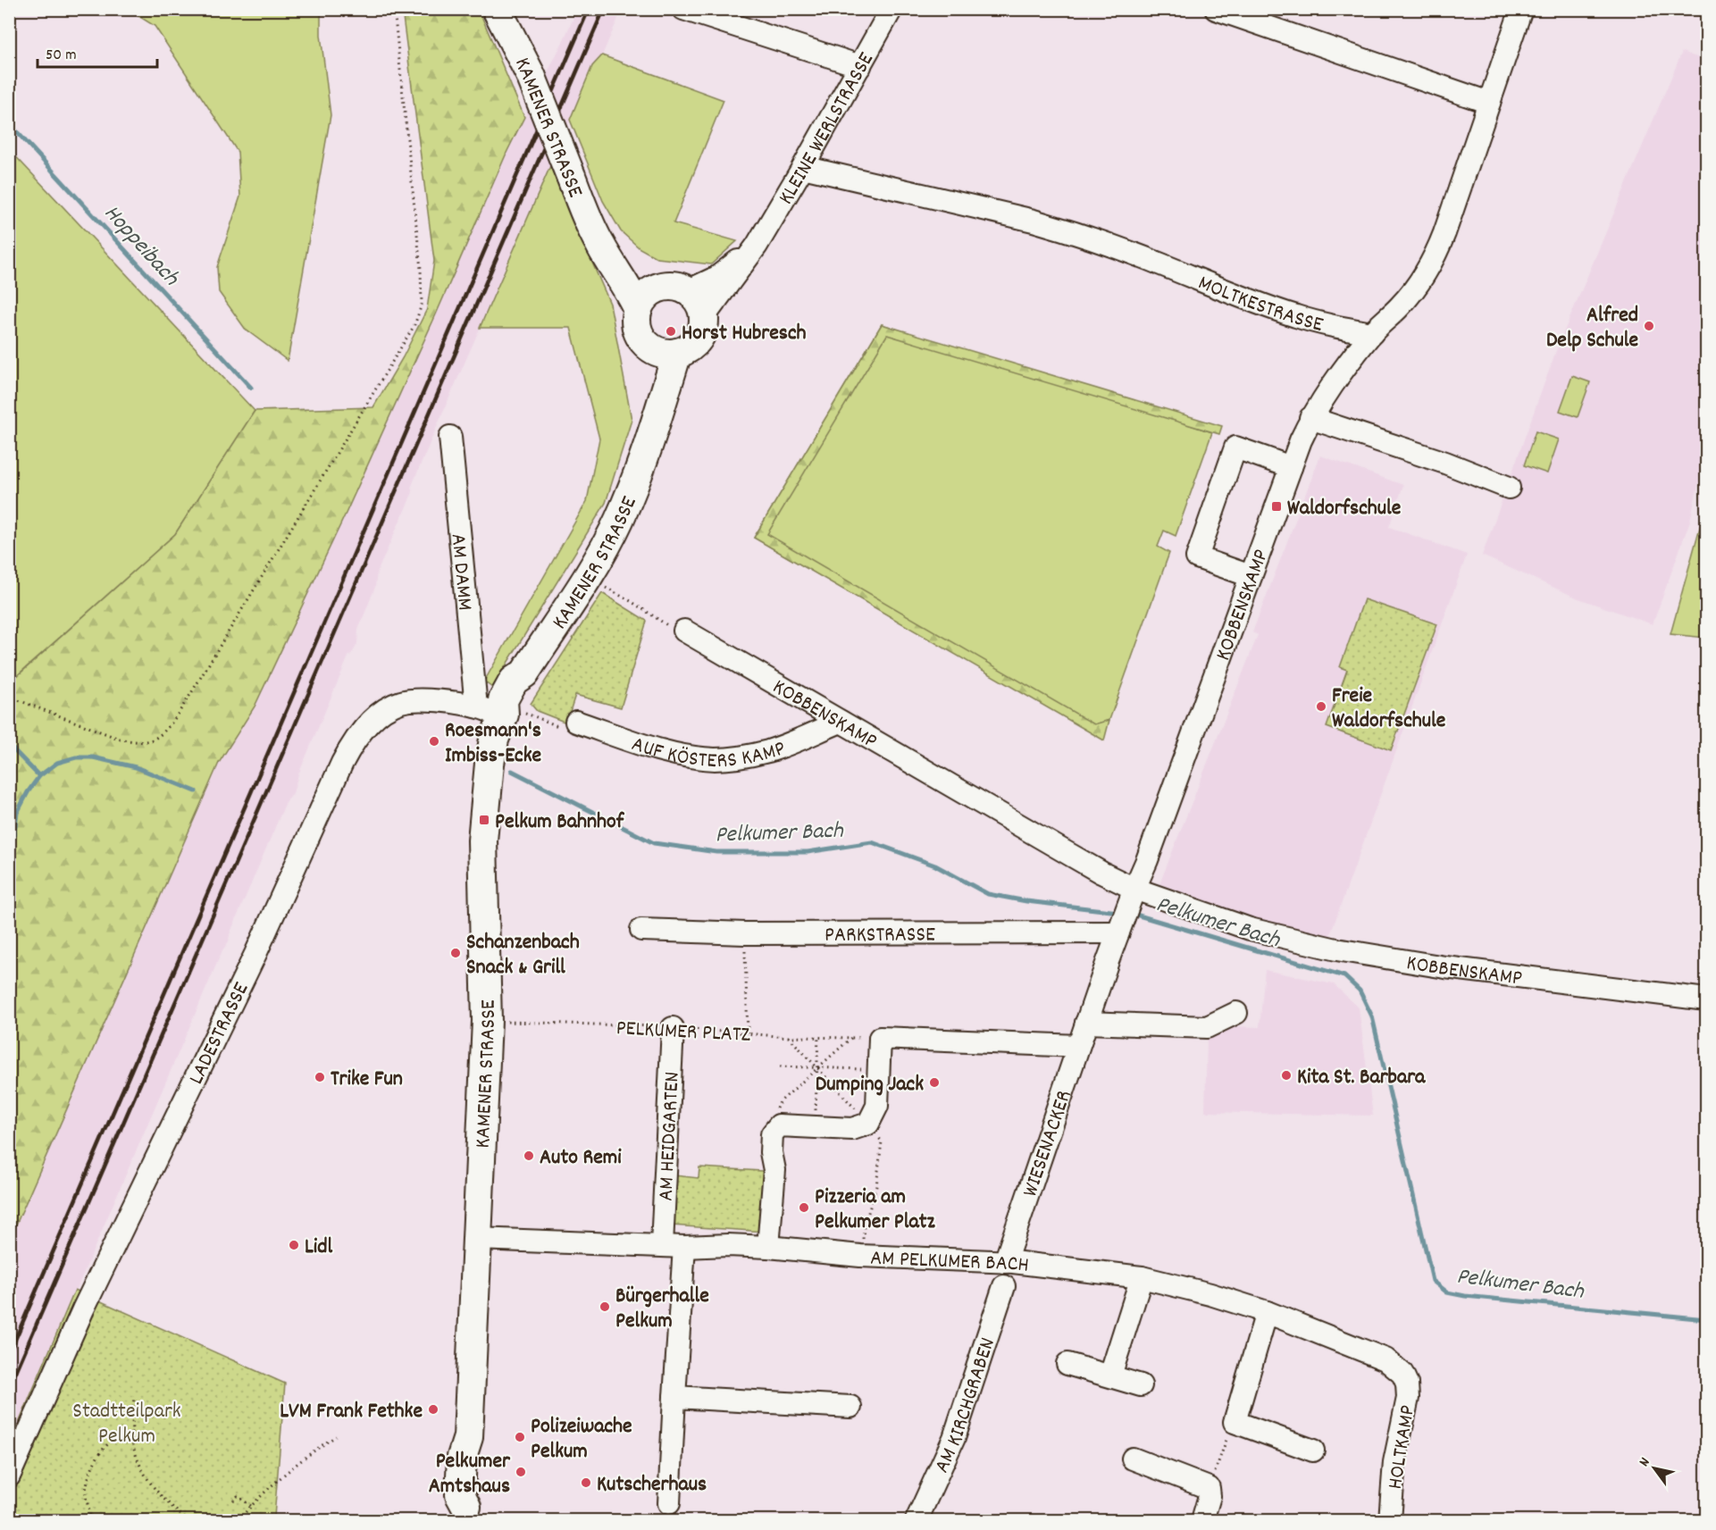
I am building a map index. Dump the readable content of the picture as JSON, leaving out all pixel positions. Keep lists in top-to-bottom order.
{
  "streets": {
    "main road": ["KAMENER STRASSE"],
    "street": [
      "KLEINE WERLSTRASSE",
      "MOLTKESTRASSE",
      "AM DAMM",
      "KOBBENSKAMP",
      "AUF KÖSTERS KAMP",
      "PARKSTRASSE",
      "LADESTRASSE",
      "AM HEIDGARTEN",
      "WIESENACKER",
      "AM PELKUMER BACH",
      "AM KIRCHGRABEN",
      "HOLTKAMP"
    ],
    "path": ["PELKUMER PLATZ"]
  },
  "crossings": [
    ["KAMENER STRASSE", "KLEINE WERLSTRASSE"],
    ["KAMENER STRASSE", "PELKUMER PLATZ"],
    ["KAMENER STRASSE", "LADESTRASSE"],
    ["KAMENER STRASSE", "AM PELKUMER BACH"],
    ["KLEINE WERLSTRASSE", "MOLTKESTRASSE"],
    ["MOLTKESTRASSE", "KOBBENSKAMP"],
    ["AM DAMM", "LADESTRASSE"],
    ["KOBBENSKAMP", "AUF KÖSTERS KAMP"],
    ["KOBBENSKAMP", "PARKSTRASSE"],
    ["KOBBENSKAMP", "WIESENACKER"],
    ["PARKSTRASSE", "WIESENACKER"],
    ["PELKUMER PLATZ", "AM HEIDGARTEN"],
    ["AM HEIDGARTEN", "AM PELKUMER BACH"],
    ["WIESENACKER", "AM PELKUMER BACH"],
    ["AM PELKUMER BACH", "HOLTKAMP"]
  ],
  "water": ["Hoppeibach", "Pelkumer Bach"],
  "parks": ["Stadtteilpark Pelkum"],
  "places": {
    "other": [
      "Alfred Delp Schule",
      "Horst Hubresch",
      "Freie Waldorfschule",
      "Roesmann's Imbiss-Ecke",
      "Schanzenbach Snack & Grill",
      "Kita St. Barbara",
      "Trike Fun",
      "Dumping Jack",
      "Auto Remi",
      "Pizzeria am Pelkumer Platz",
      "Lidl",
      "Bürgerhalle Pelkum",
      "LVM Frank Fethke",
      "Polizeiwache Pelkum",
      "Pelkumer Amtshaus",
      "Kutscherhaus"
    ],
    "transit": ["Waldorfschule", "Pelkum Bahnhof"]
  },
  "scale_bar": "50 m",
  "north": "top left"
}
